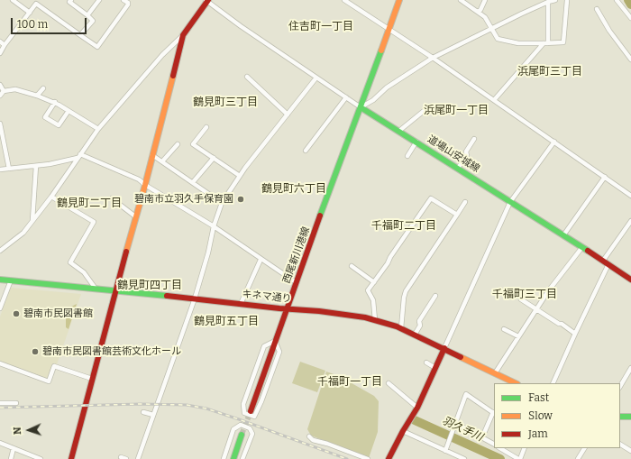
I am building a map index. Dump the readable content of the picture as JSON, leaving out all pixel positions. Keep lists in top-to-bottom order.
{
  "streets": {
    "street": ["道場山安城線", "西尾新川港線", "キネマ通り"]
  },
  "crossings": [
    ["道場山安城線", "西尾新川港線"],
    ["西尾新川港線", "キネマ通り"]
  ],
  "districts": [
    "住吉町一丁目",
    "浜尾町三丁目",
    "鶴見町三丁目",
    "浜尾町一丁目",
    "鶴見町六丁目",
    "鶴見町二丁目",
    "千福町二丁目",
    "鶴見町四丁目",
    "千福町三丁目",
    "鶴見町五丁目",
    "千福町一丁目"
  ],
  "water": ["羽久手川"],
  "places": ["碧南市立羽久手保育園", "碧南市民図書館", "碧南市民図書館芸術文化ホール"],
  "legend": ["Fast", "Slow", "Jam"],
  "scale_bar": "100 m",
  "north": "left"
}
